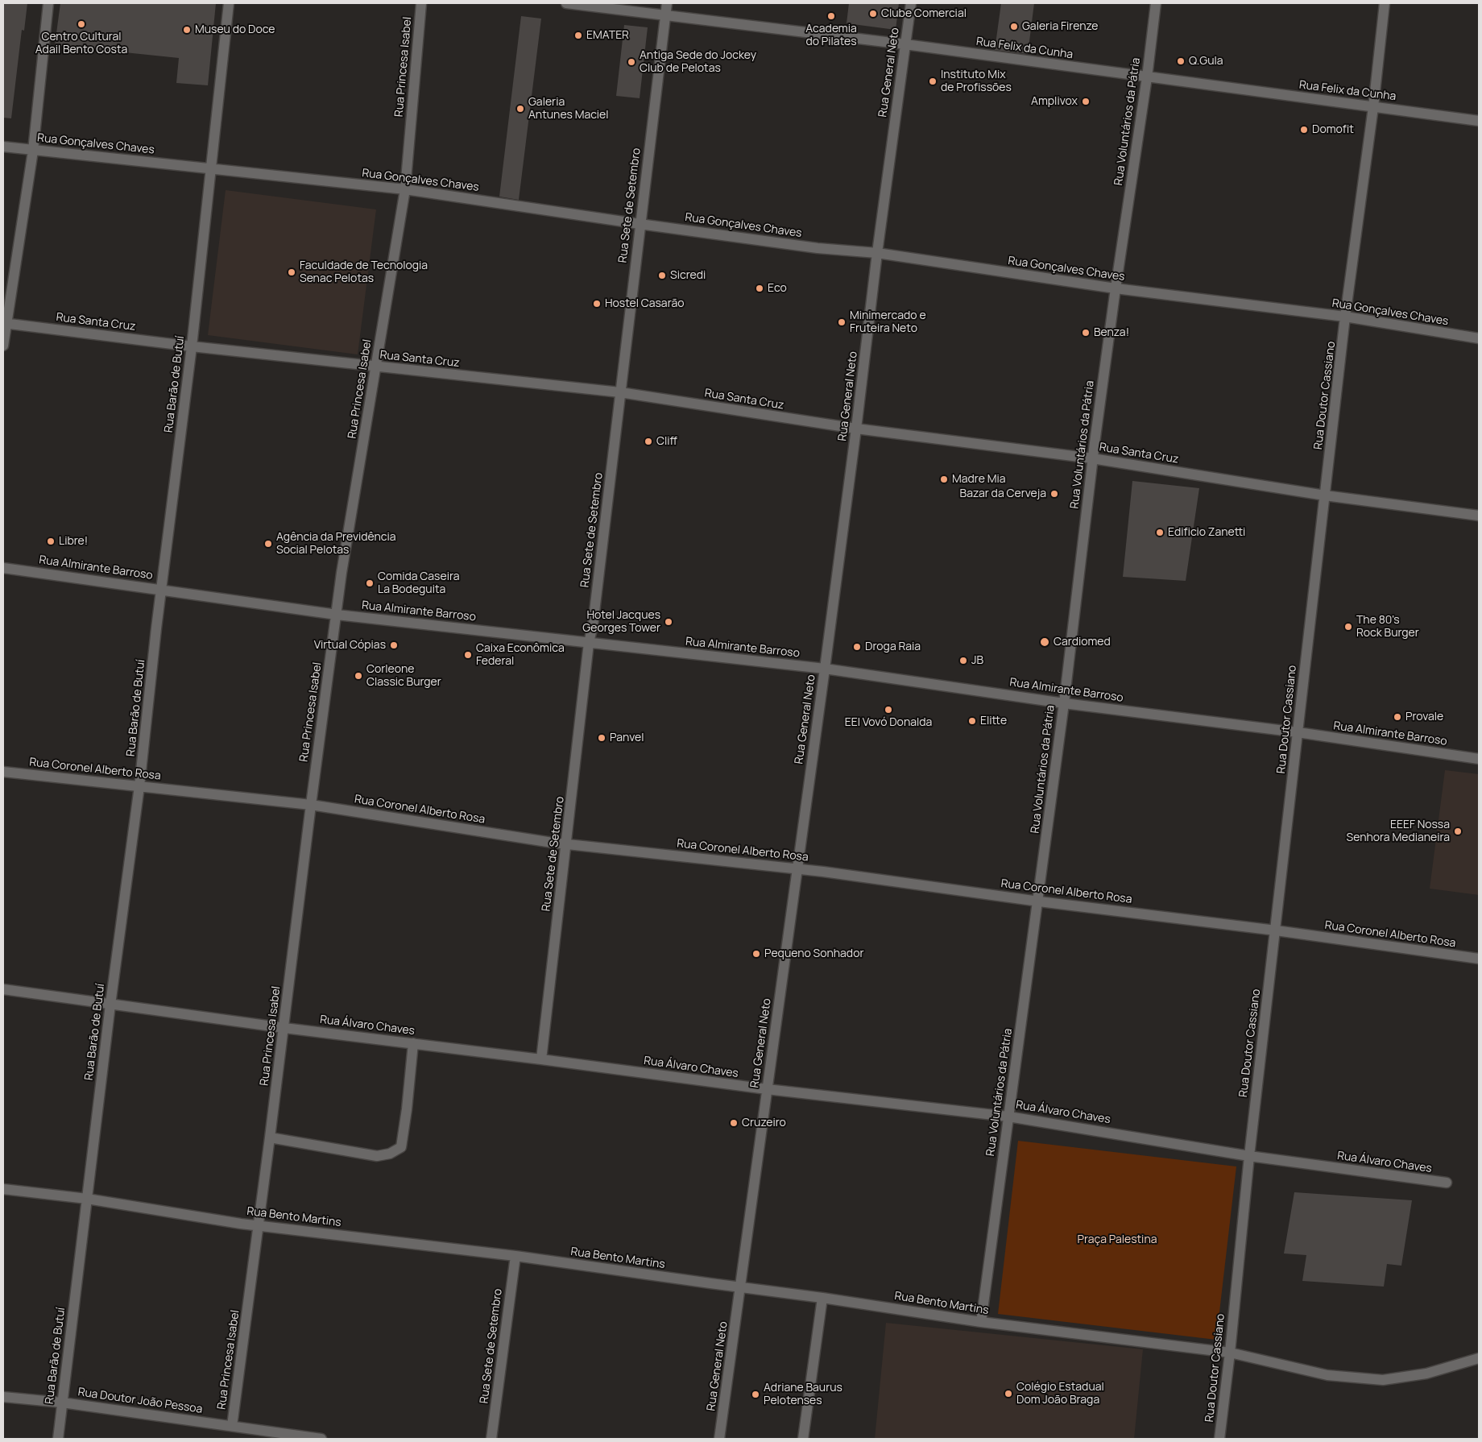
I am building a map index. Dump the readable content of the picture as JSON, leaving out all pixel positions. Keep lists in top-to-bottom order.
{
  "streets": {
    "street": [
      "Rua Felix da Cunha",
      "Rua Princesa Isabel",
      "Rua General Neto",
      "Rua Voluntários da Pátria",
      "Rua Gonçalves Chaves",
      "Rua Sete de Setembro",
      "Rua Santa Cruz",
      "Rua Barão de Butuí",
      "Rua Doutor Cassiano",
      "Rua Almirante Barroso",
      "Rua Coronel Alberto Rosa",
      "Rua Álvaro Chaves",
      "Rua Bento Martins",
      "Rua Doutor João Pessoa"
    ]
  },
  "crossings": [
    ["Rua Felix da Cunha", "Rua General Neto"],
    ["Rua Felix da Cunha", "Rua Voluntários da Pátria"],
    ["Rua Felix da Cunha", "Rua Sete de Setembro"],
    ["Rua Felix da Cunha", "Rua Doutor Cassiano"],
    ["Rua Princesa Isabel", "Rua Gonçalves Chaves"],
    ["Rua Princesa Isabel", "Rua Santa Cruz"],
    ["Rua Princesa Isabel", "Rua Almirante Barroso"],
    ["Rua Princesa Isabel", "Rua Coronel Alberto Rosa"],
    ["Rua Princesa Isabel", "Rua Álvaro Chaves"],
    ["Rua Princesa Isabel", "Rua Bento Martins"],
    ["Rua Princesa Isabel", "Rua Doutor João Pessoa"],
    ["Rua General Neto", "Rua Gonçalves Chaves"],
    ["Rua General Neto", "Rua Santa Cruz"],
    ["Rua General Neto", "Rua Almirante Barroso"],
    ["Rua General Neto", "Rua Coronel Alberto Rosa"],
    ["Rua General Neto", "Rua Álvaro Chaves"],
    ["Rua General Neto", "Rua Bento Martins"],
    ["Rua Voluntários da Pátria", "Rua Gonçalves Chaves"],
    ["Rua Voluntários da Pátria", "Rua Santa Cruz"],
    ["Rua Voluntários da Pátria", "Rua Almirante Barroso"],
    ["Rua Voluntários da Pátria", "Rua Coronel Alberto Rosa"],
    ["Rua Voluntários da Pátria", "Rua Álvaro Chaves"],
    ["Rua Voluntários da Pátria", "Rua Bento Martins"],
    ["Rua Gonçalves Chaves", "Rua Sete de Setembro"],
    ["Rua Gonçalves Chaves", "Rua Barão de Butuí"],
    ["Rua Gonçalves Chaves", "Rua Doutor Cassiano"],
    ["Rua Sete de Setembro", "Rua Santa Cruz"],
    ["Rua Sete de Setembro", "Rua Almirante Barroso"],
    ["Rua Sete de Setembro", "Rua Coronel Alberto Rosa"],
    ["Rua Sete de Setembro", "Rua Álvaro Chaves"],
    ["Rua Sete de Setembro", "Rua Bento Martins"],
    ["Rua Santa Cruz", "Rua Barão de Butuí"],
    ["Rua Santa Cruz", "Rua Doutor Cassiano"],
    ["Rua Barão de Butuí", "Rua Almirante Barroso"],
    ["Rua Barão de Butuí", "Rua Coronel Alberto Rosa"],
    ["Rua Barão de Butuí", "Rua Álvaro Chaves"],
    ["Rua Barão de Butuí", "Rua Bento Martins"],
    ["Rua Barão de Butuí", "Rua Doutor João Pessoa"],
    ["Rua Doutor Cassiano", "Rua Almirante Barroso"],
    ["Rua Doutor Cassiano", "Rua Coronel Alberto Rosa"],
    ["Rua Doutor Cassiano", "Rua Álvaro Chaves"],
    ["Rua Doutor Cassiano", "Rua Bento Martins"]
  ],
  "parks": ["Praça Palestina"],
  "places": [
    "Clube Comercial",
    "Academia do Pilates",
    "Centro Cultural Adail Bento Costa",
    "Galeria Firenze",
    "Museu do Doce",
    "EMATER",
    "Q.Gula",
    "Antiga Sede do Jockey Club de Pelotas",
    "Instituto Mix de Profissões",
    "Amplivox",
    "Galeria Antunes Maciel",
    "Domofit",
    "Faculdade de Tecnologia Senac Pelotas",
    "Sicredi",
    "Eco",
    "Hostel Casarão",
    "Minimercado e Fruteira Neto",
    "Benza!",
    "Cliff",
    "Madre Mia",
    "Bazar da Cerveja",
    "Edificio Zanetti",
    "Libre!",
    "Agência da Previdência Social Pelotas",
    "Comida Caseira La Bodeguita",
    "Hotel Jacques Georges Tower",
    "The 80's Rock Burger",
    "Cardiomed",
    "Virtual Cópias",
    "Droga Raia",
    "Caixa Econômica Federal",
    "JB",
    "Corleone Classic Burger",
    "EEI Vovó Donalda",
    "Provale",
    "Elitte",
    "Panvel",
    "EEEF Nossa Senhora Medianeira",
    "Pequeno Sonhador",
    "Cruzeiro",
    "Colégio Estadual Dom João Braga",
    "Adriane Baurus Pelotenses"
  ]
}
